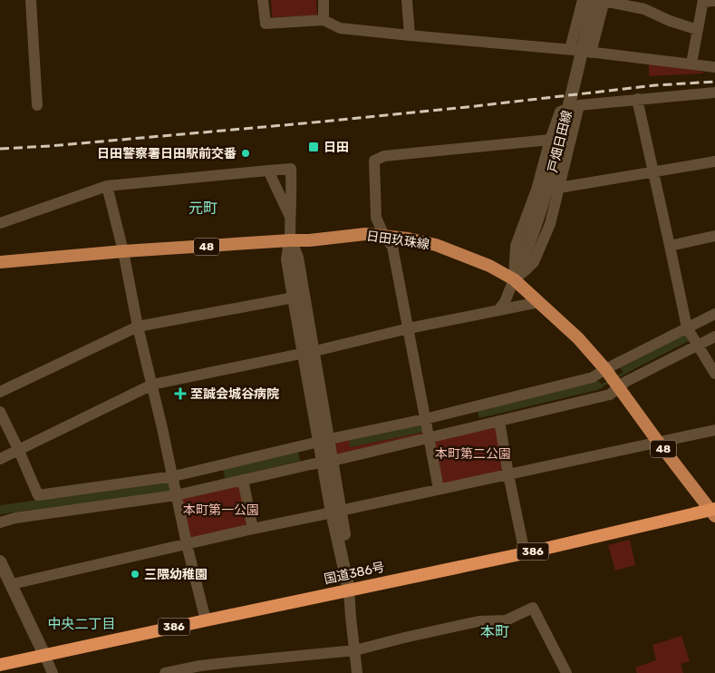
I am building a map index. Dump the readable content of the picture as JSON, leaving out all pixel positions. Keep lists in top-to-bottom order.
{
  "streets": {
    "highway": ["386", "国道386号"],
    "main road": ["日田玖珠線", "48"],
    "street": ["戸畑日田線"]
  },
  "crossings": [
    ["戸畑日田線", "日田玖珠線"],
    ["日田玖珠線", "国道386号"]
  ],
  "districts": ["元町", "中央二丁目", "本町"],
  "parks": ["本町第二公園", "本町第一公園"],
  "places": {
    "transit": ["日田"],
    "other": ["日田警察署日田駅前交番", "三隈幼稚園"],
    "health": ["至誠会城谷病院"]
  }
}
